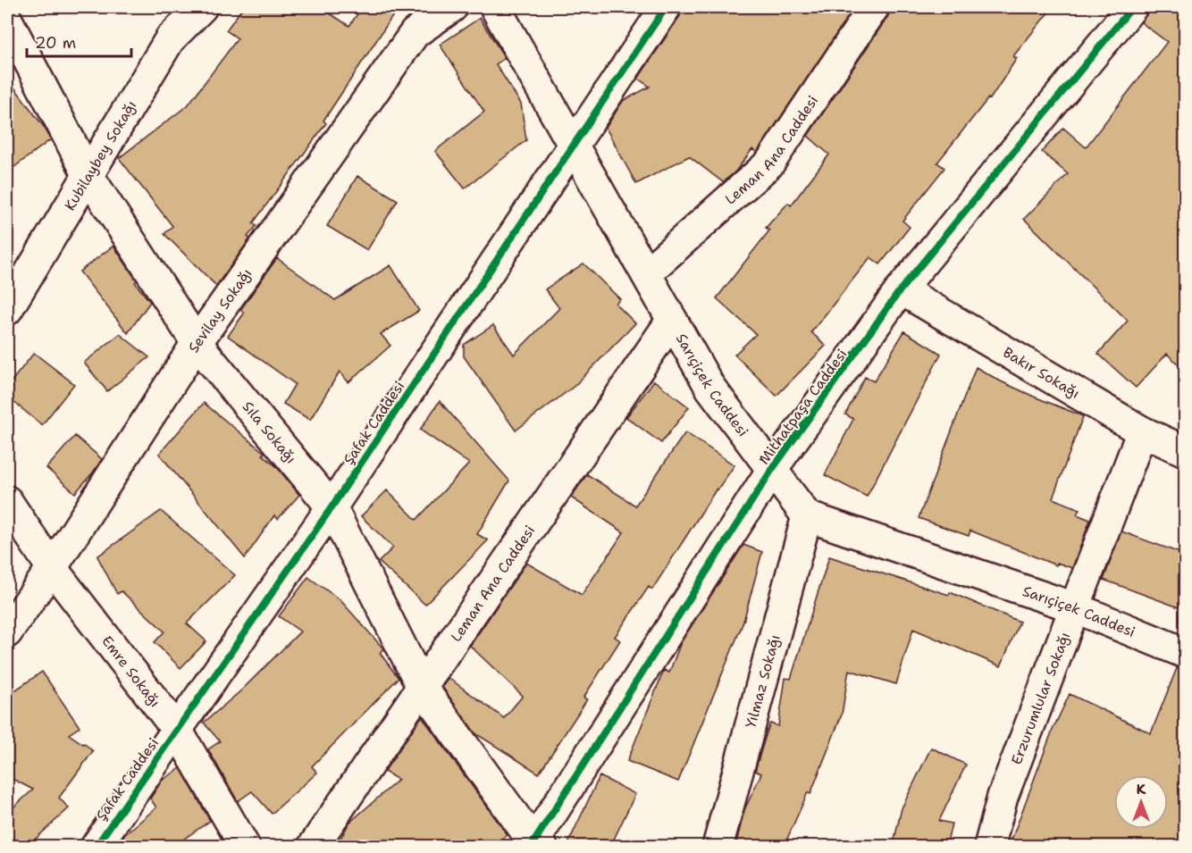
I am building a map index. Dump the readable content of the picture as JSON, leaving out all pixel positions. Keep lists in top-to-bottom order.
{
  "streets": {
    "street": [
      "Leman Ana Caddesi",
      "Kubilaybey Sokağı",
      "Sevilay Sokağı",
      "Bakır Sokağı",
      "Sarıçiçek Caddesi",
      "Mithatpaşa Caddesi",
      "Şafak Caddesi",
      "Sıla Sokağı",
      "Emre Sokağı",
      "Yılmaz Sokağı",
      "Erzurumlular Sokağı"
    ]
  },
  "crossings": [
    ["Leman Ana Caddesi", "Sarıçiçek Caddesi"],
    ["Leman Ana Caddesi", "Sıla Sokağı"],
    ["Kubilaybey Sokağı", "Sıla Sokağı"],
    ["Sevilay Sokağı", "Sıla Sokağı"],
    ["Sevilay Sokağı", "Emre Sokağı"],
    ["Bakır Sokağı", "Mithatpaşa Caddesi"],
    ["Bakır Sokağı", "Erzurumlular Sokağı"],
    ["Sarıçiçek Caddesi", "Mithatpaşa Caddesi"],
    ["Sarıçiçek Caddesi", "Şafak Caddesi"],
    ["Sarıçiçek Caddesi", "Yılmaz Sokağı"],
    ["Sarıçiçek Caddesi", "Erzurumlular Sokağı"],
    ["Mithatpaşa Caddesi", "Sıla Sokağı"],
    ["Şafak Caddesi", "Sıla Sokağı"],
    ["Şafak Caddesi", "Emre Sokağı"]
  ],
  "scale_bar": "20 m",
  "north": "top"
}
